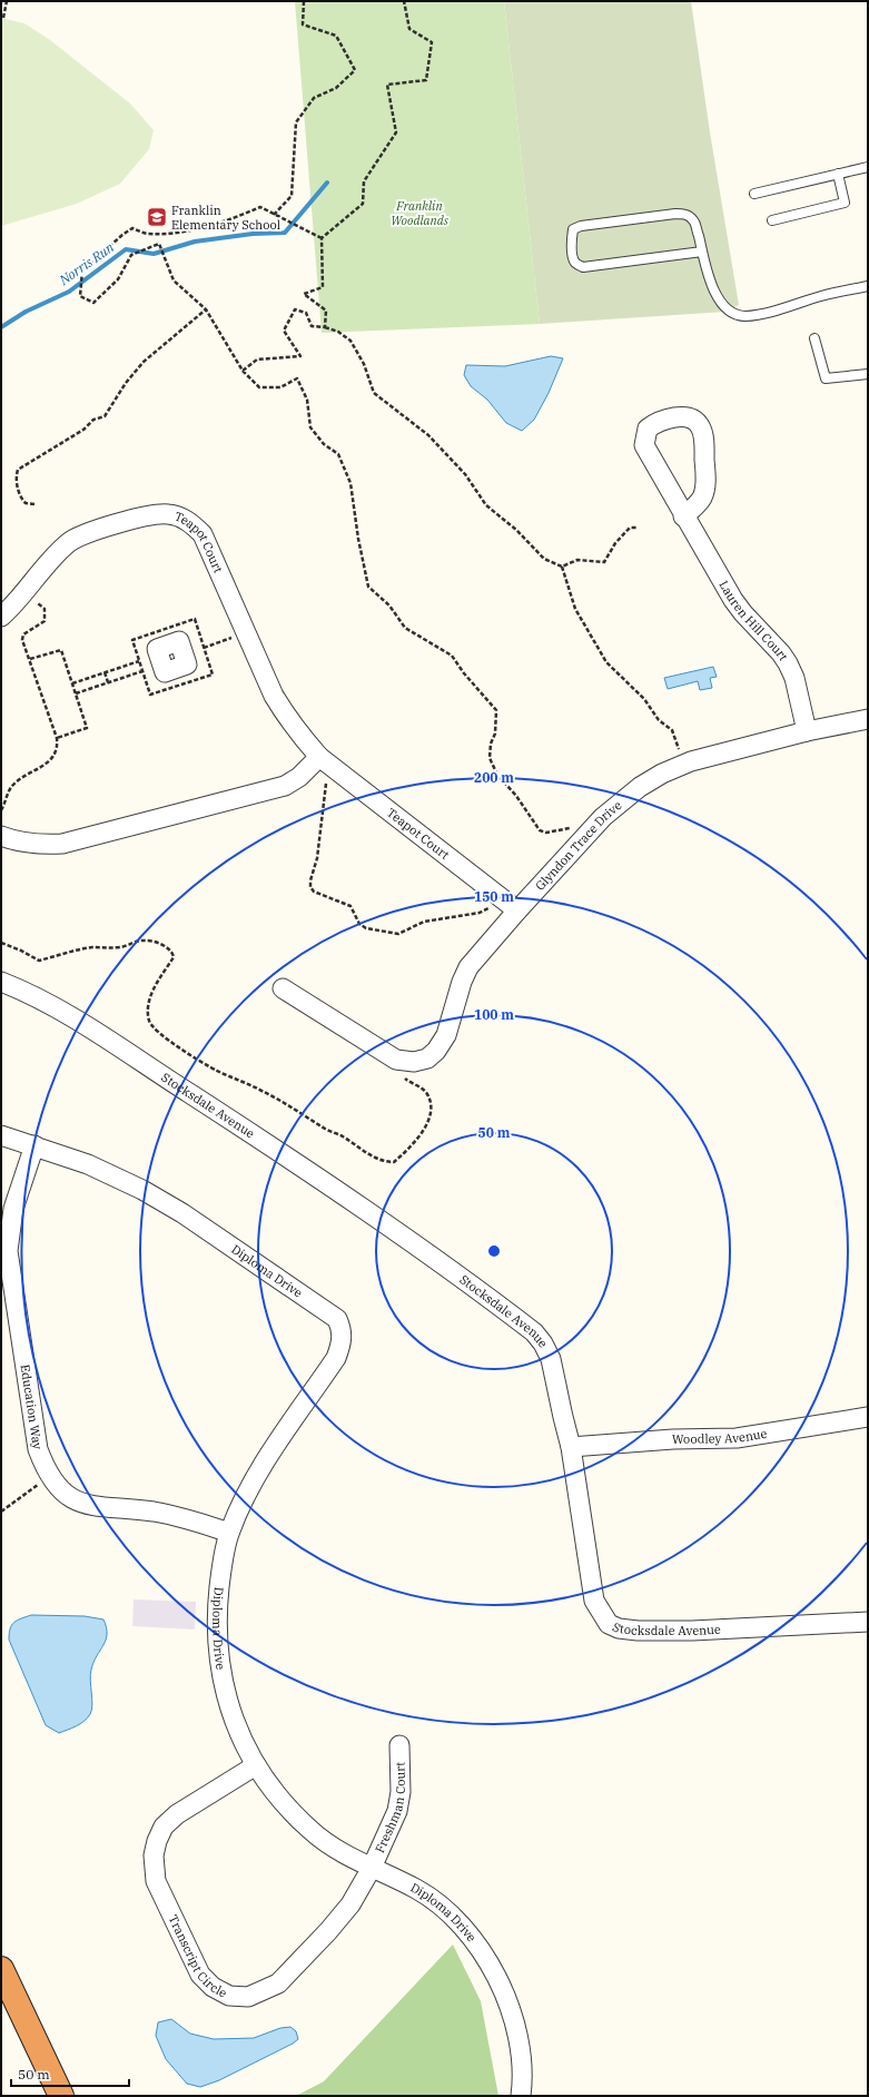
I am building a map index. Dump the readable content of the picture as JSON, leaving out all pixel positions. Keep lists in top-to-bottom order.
{
  "streets": {
    "street": [
      "Teapot Court",
      "Lauren Hill Court",
      "Glyndon Trace Drive",
      "Stocksdale Avenue",
      "Diploma Drive",
      "Education Way",
      "Woodley Avenue",
      "Freshman Court",
      "Transcript Circle"
    ]
  },
  "crossings": [
    ["Teapot Court", "Glyndon Trace Drive"],
    ["Lauren Hill Court", "Glyndon Trace Drive"],
    ["Stocksdale Avenue", "Woodley Avenue"],
    ["Diploma Drive", "Education Way"],
    ["Diploma Drive", "Freshman Court"],
    ["Diploma Drive", "Transcript Circle"],
    ["Freshman Court", "Transcript Circle"]
  ],
  "water": ["Norris Run"],
  "parks": ["Franklin Woodlands"],
  "places": {
    "school or university": ["Franklin Elementary School"]
  },
  "scale_bar": "50 m",
  "rings": [
    "200 m",
    "150 m",
    "100 m",
    "50 m"
  ]
}
